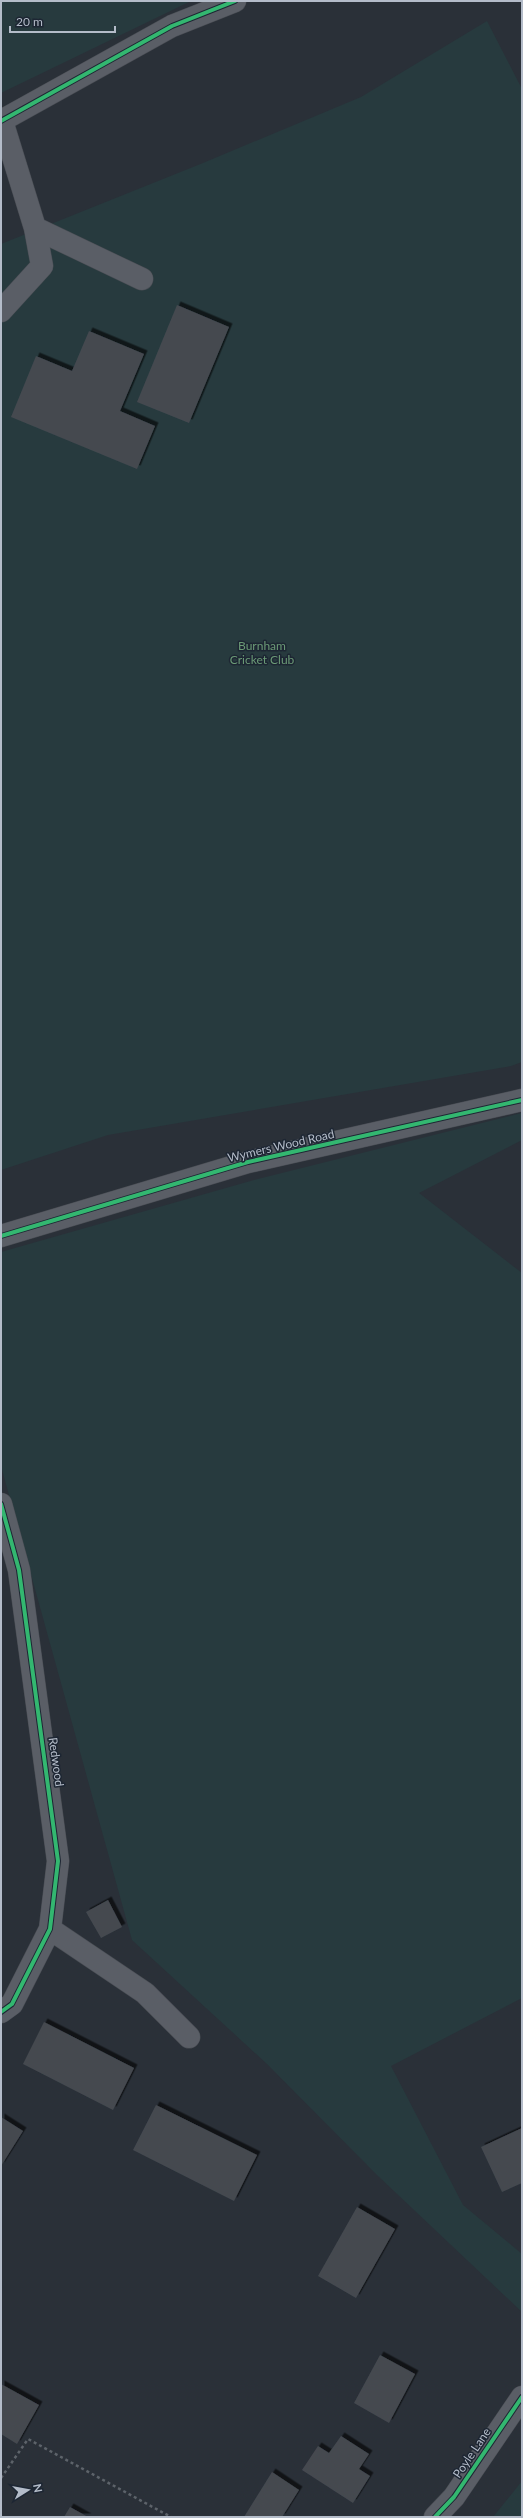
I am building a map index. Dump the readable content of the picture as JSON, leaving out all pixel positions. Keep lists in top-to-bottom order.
{
  "streets": {
    "street": ["Wymers Wood Road", "Redwood", "Poyle Lane"]
  },
  "parks": ["Burnham Cricket Club"],
  "scale_bar": "20 m",
  "north": "right"
}
